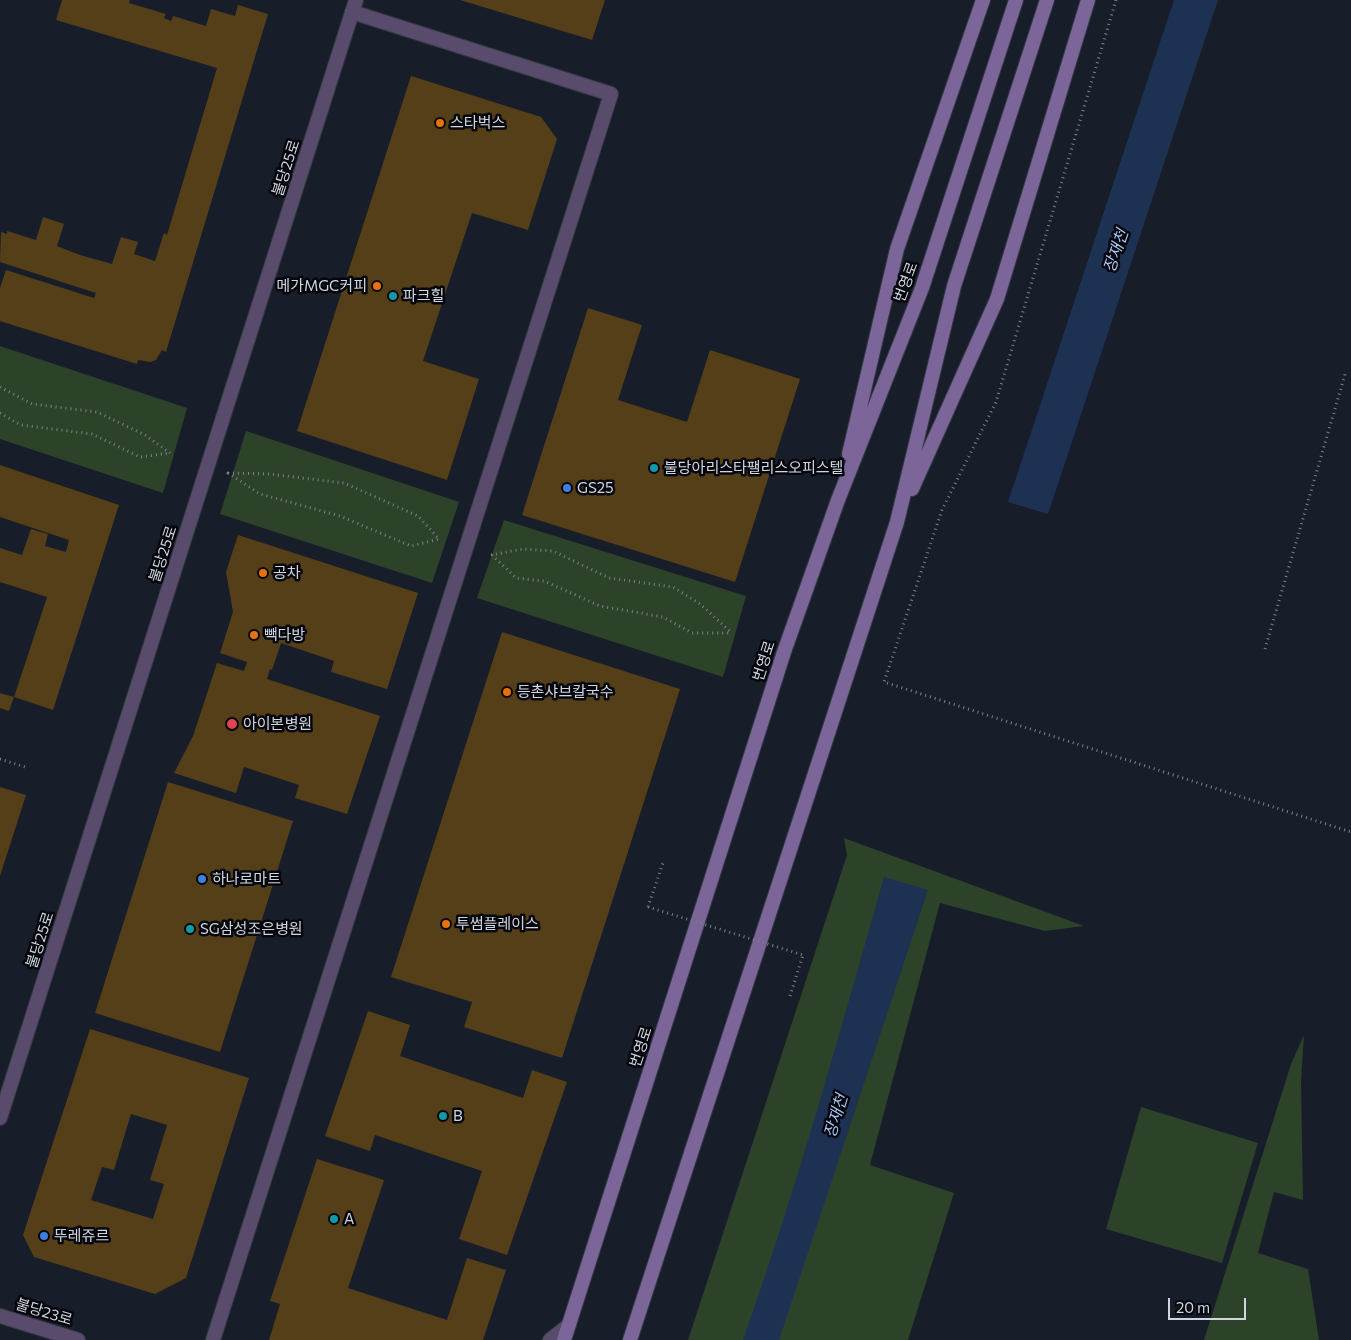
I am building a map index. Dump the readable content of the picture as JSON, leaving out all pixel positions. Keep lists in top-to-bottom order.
{
  "streets": {
    "main road": ["번영로"],
    "street": ["불당25로", "불당23로"]
  },
  "water": ["장재천"],
  "places": [
    "스타벅스",
    "메가MGC커피",
    "파크힐",
    "불당아리스타팰리스오피스텔",
    "GS25",
    "공차",
    "빽다방",
    "등촌샤브칼국수",
    "아이본병원",
    "하나로마트",
    "투썸플레이스",
    "SG삼성조은병원",
    "B",
    "A",
    "뚜레쥬르"
  ],
  "scale_bar": "20 m"
}
